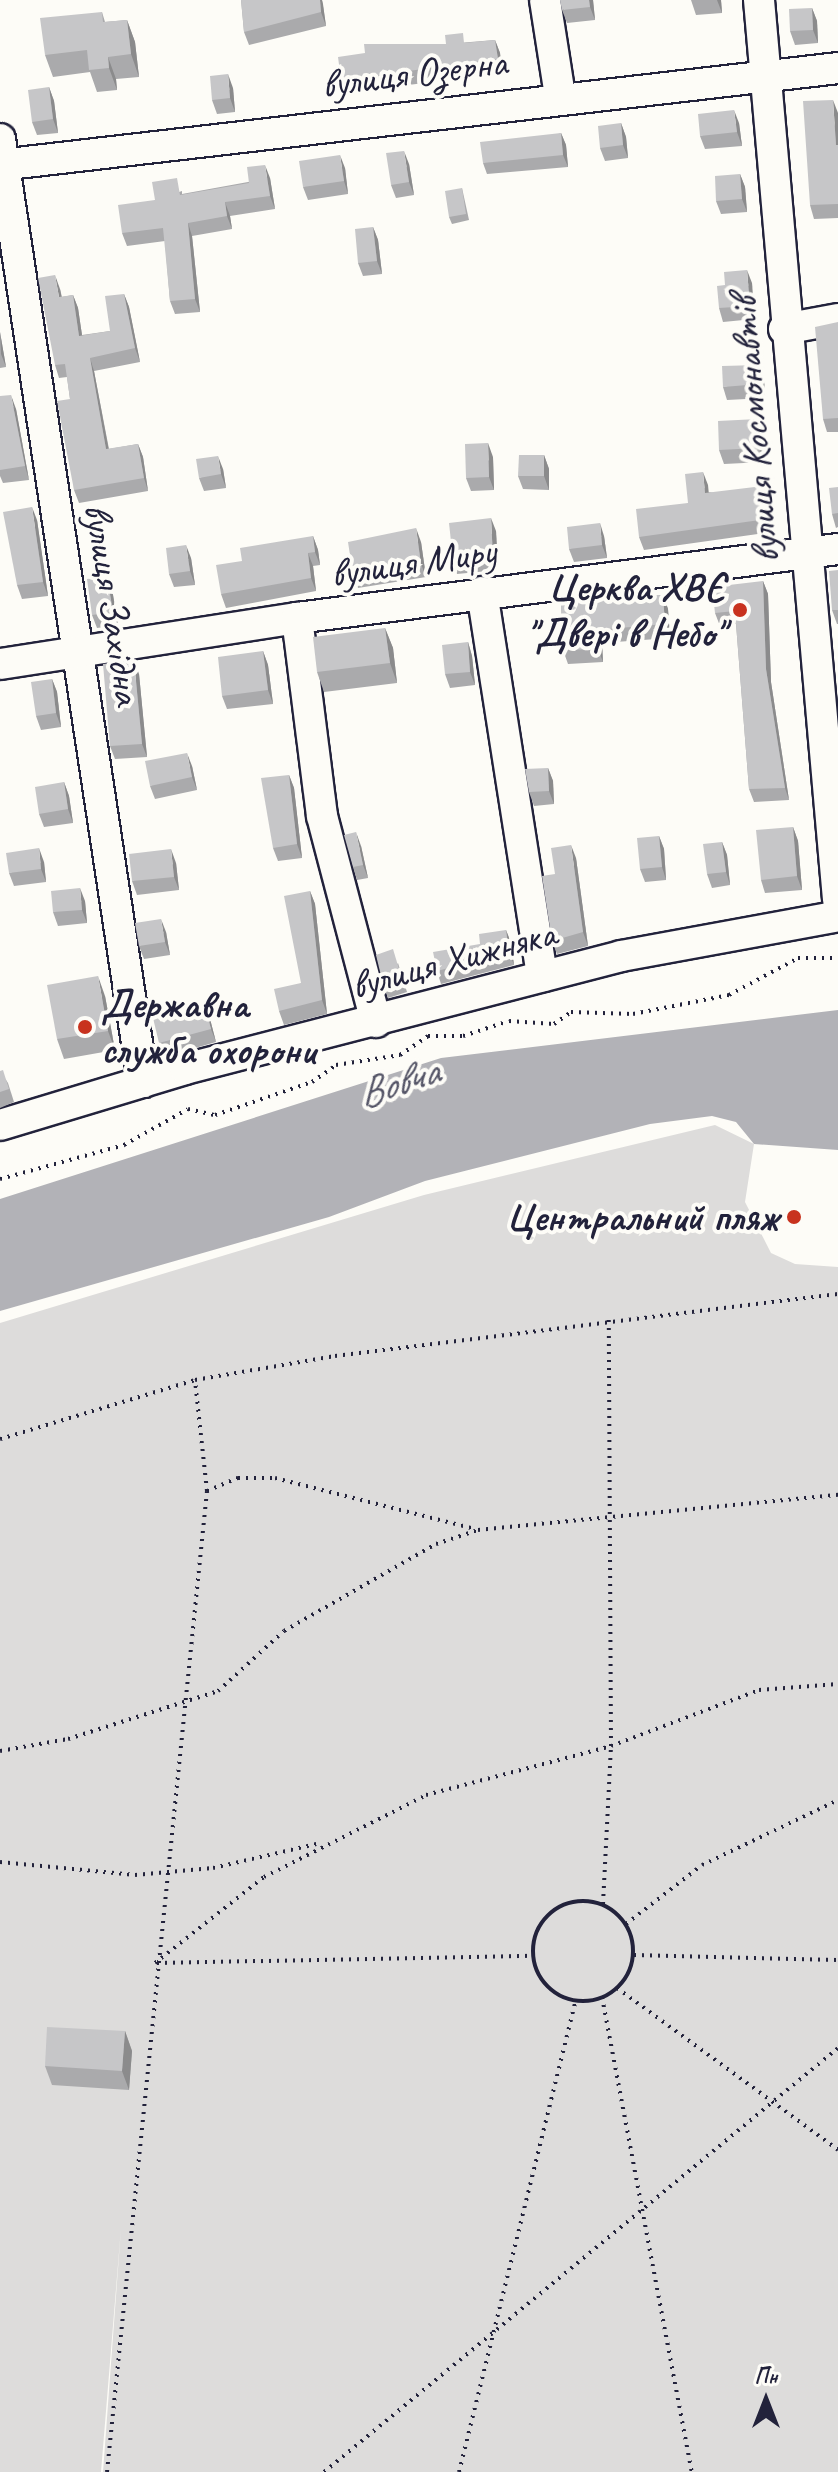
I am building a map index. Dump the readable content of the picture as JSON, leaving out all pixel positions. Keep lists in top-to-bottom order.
{
  "streets": {
    "street": [
      "вулиця Озерна",
      "вулиця Космонавтів",
      "вулиця Миру",
      "вулиця Західна",
      "вулиця Хижняка"
    ]
  },
  "crossings": [
    ["вулиця Озерна", "вулиця Космонавтів"],
    ["вулиця Озерна", "вулиця Західна"],
    ["вулиця Космонавтів", "вулиця Миру"],
    ["вулиця Миру", "вулиця Західна"],
    ["вулиця Західна", "вулиця Хижняка"]
  ],
  "water": ["Вовча"],
  "places": ["Церква ХВЄ \"Двері в Небо\"", "Державна служба охорони", "Центральний пляж"],
  "north": "top"
}
